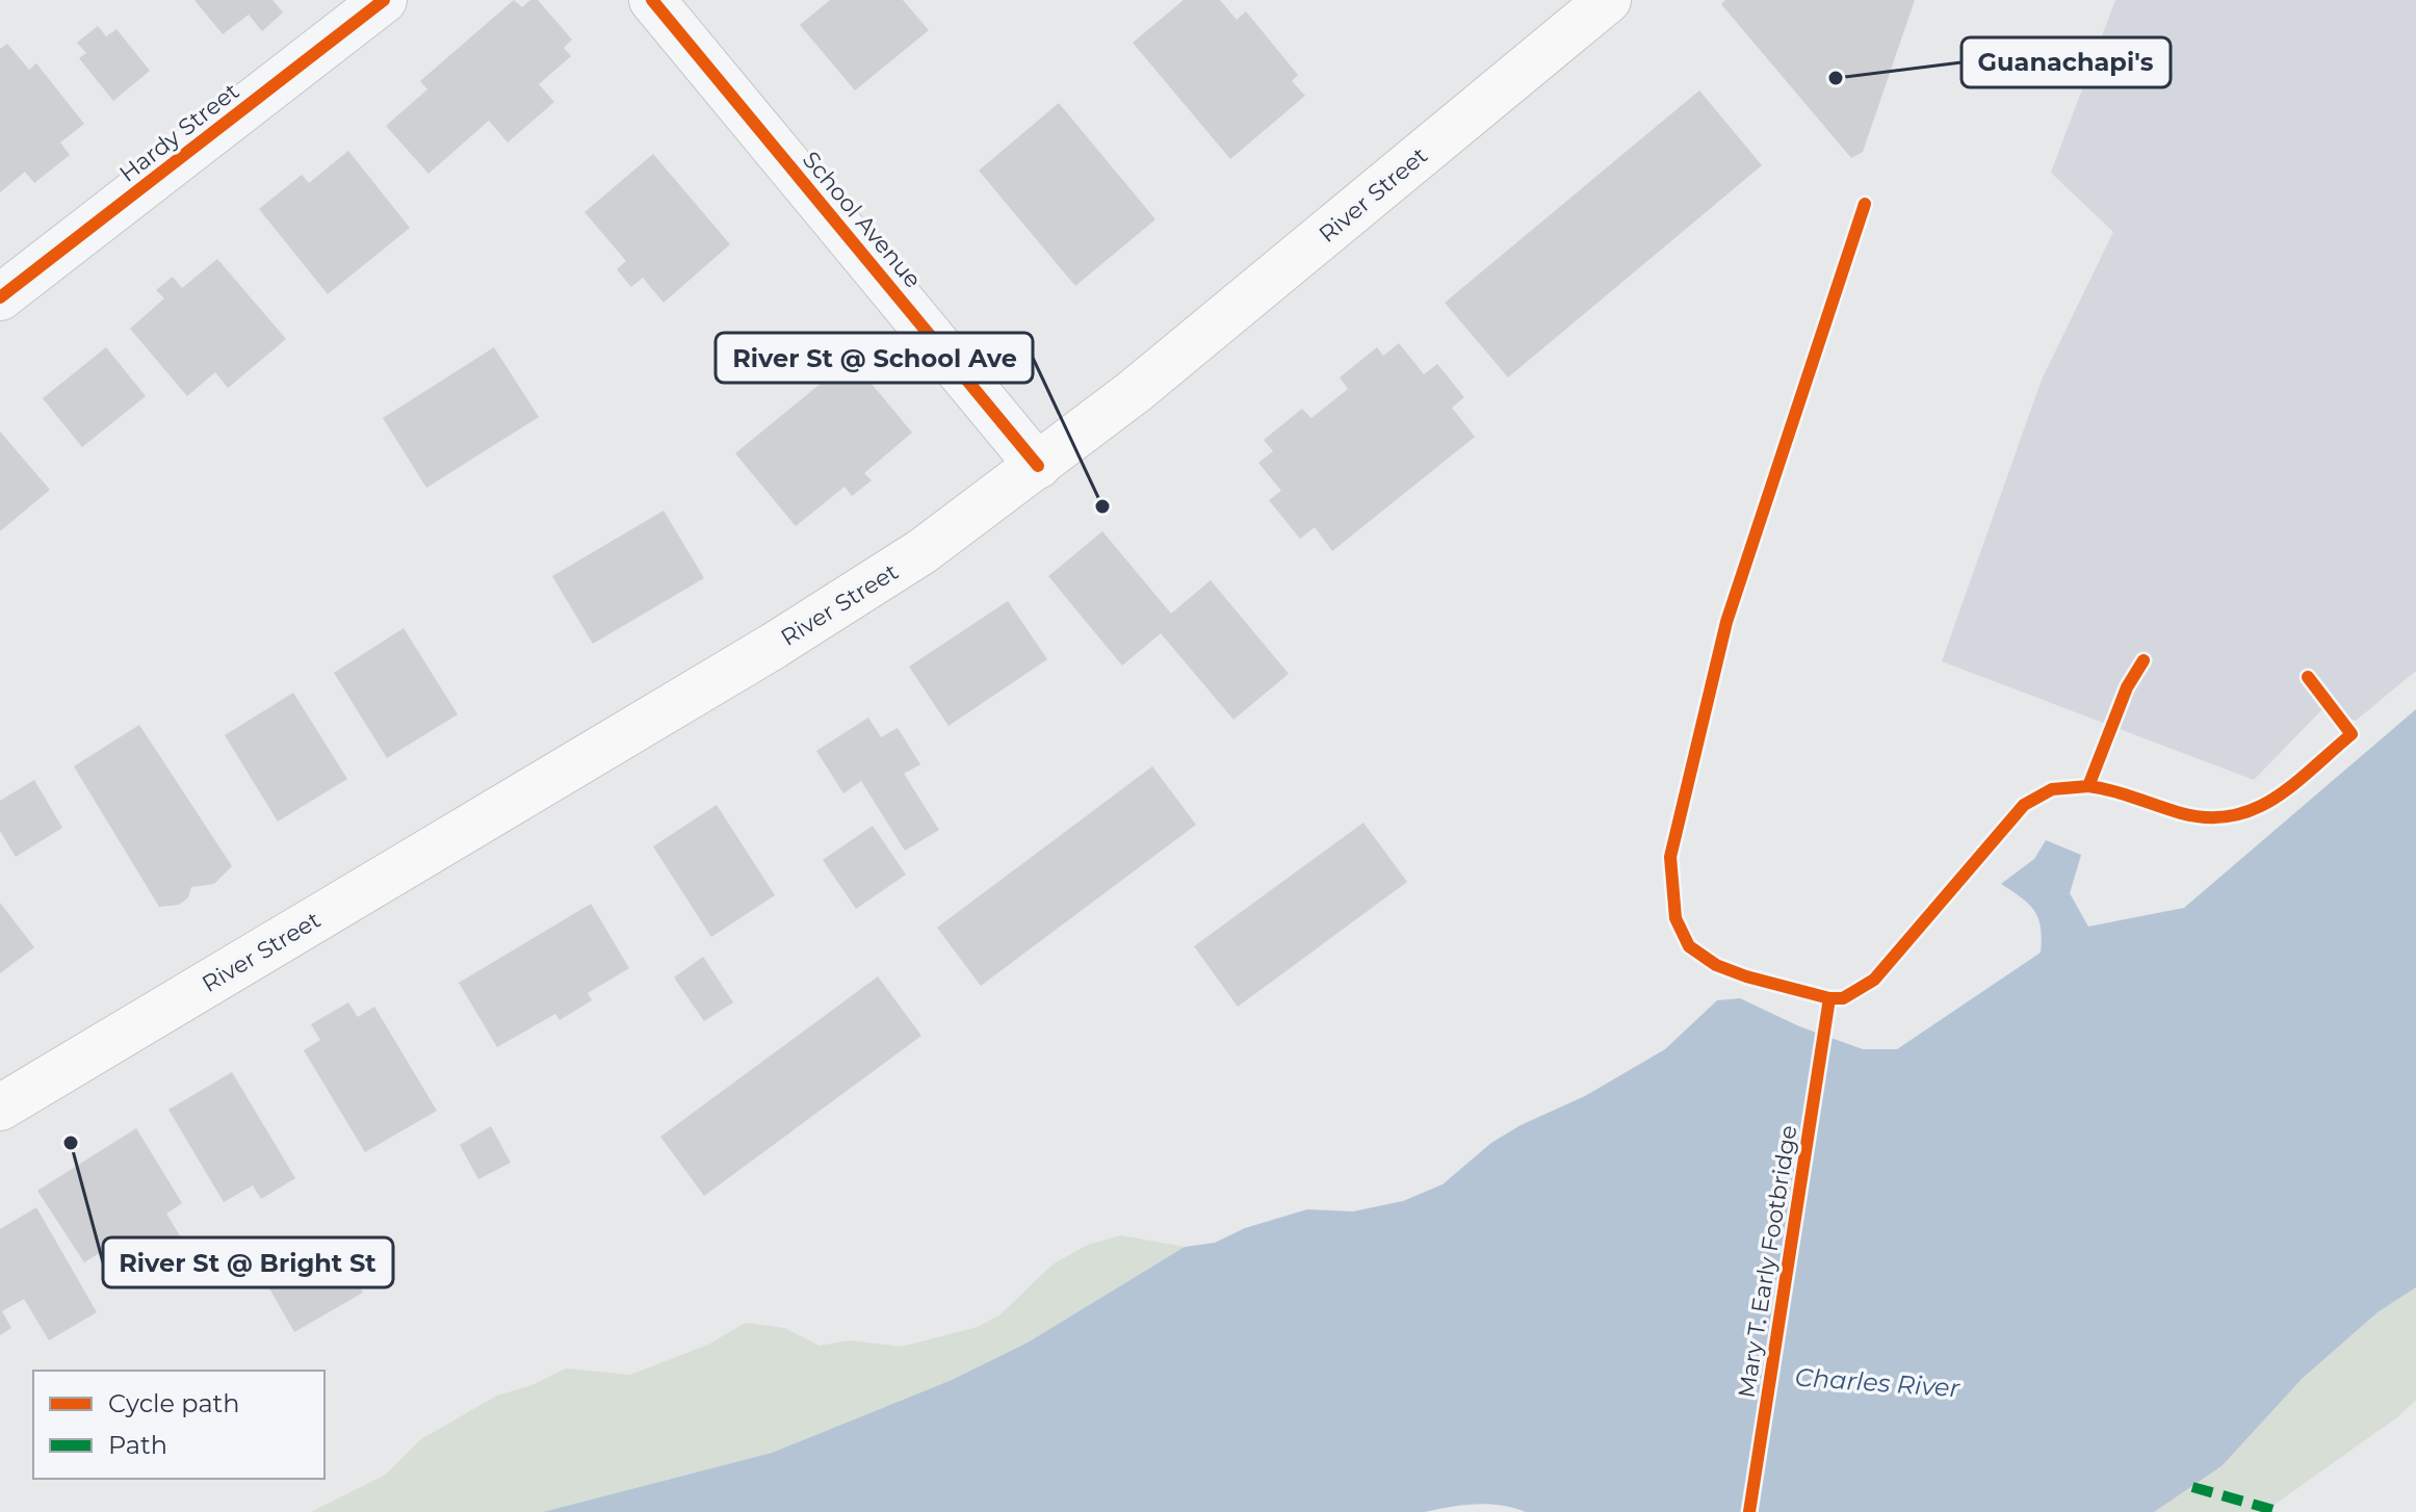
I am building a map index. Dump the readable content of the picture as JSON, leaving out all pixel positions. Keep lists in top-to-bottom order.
{
  "streets": {
    "main road": ["River Street"],
    "street": ["Hardy Street", "School Avenue"],
    "cycle path": ["Mary T. Early Footbridge"]
  },
  "crossings": [
    ["River Street", "School Avenue"]
  ],
  "water": ["Charles River"],
  "places": ["Guanachapi's", "River St @ School Ave", "River St @ Bright St"],
  "legend": ["Cycle path", "Path"]
}
